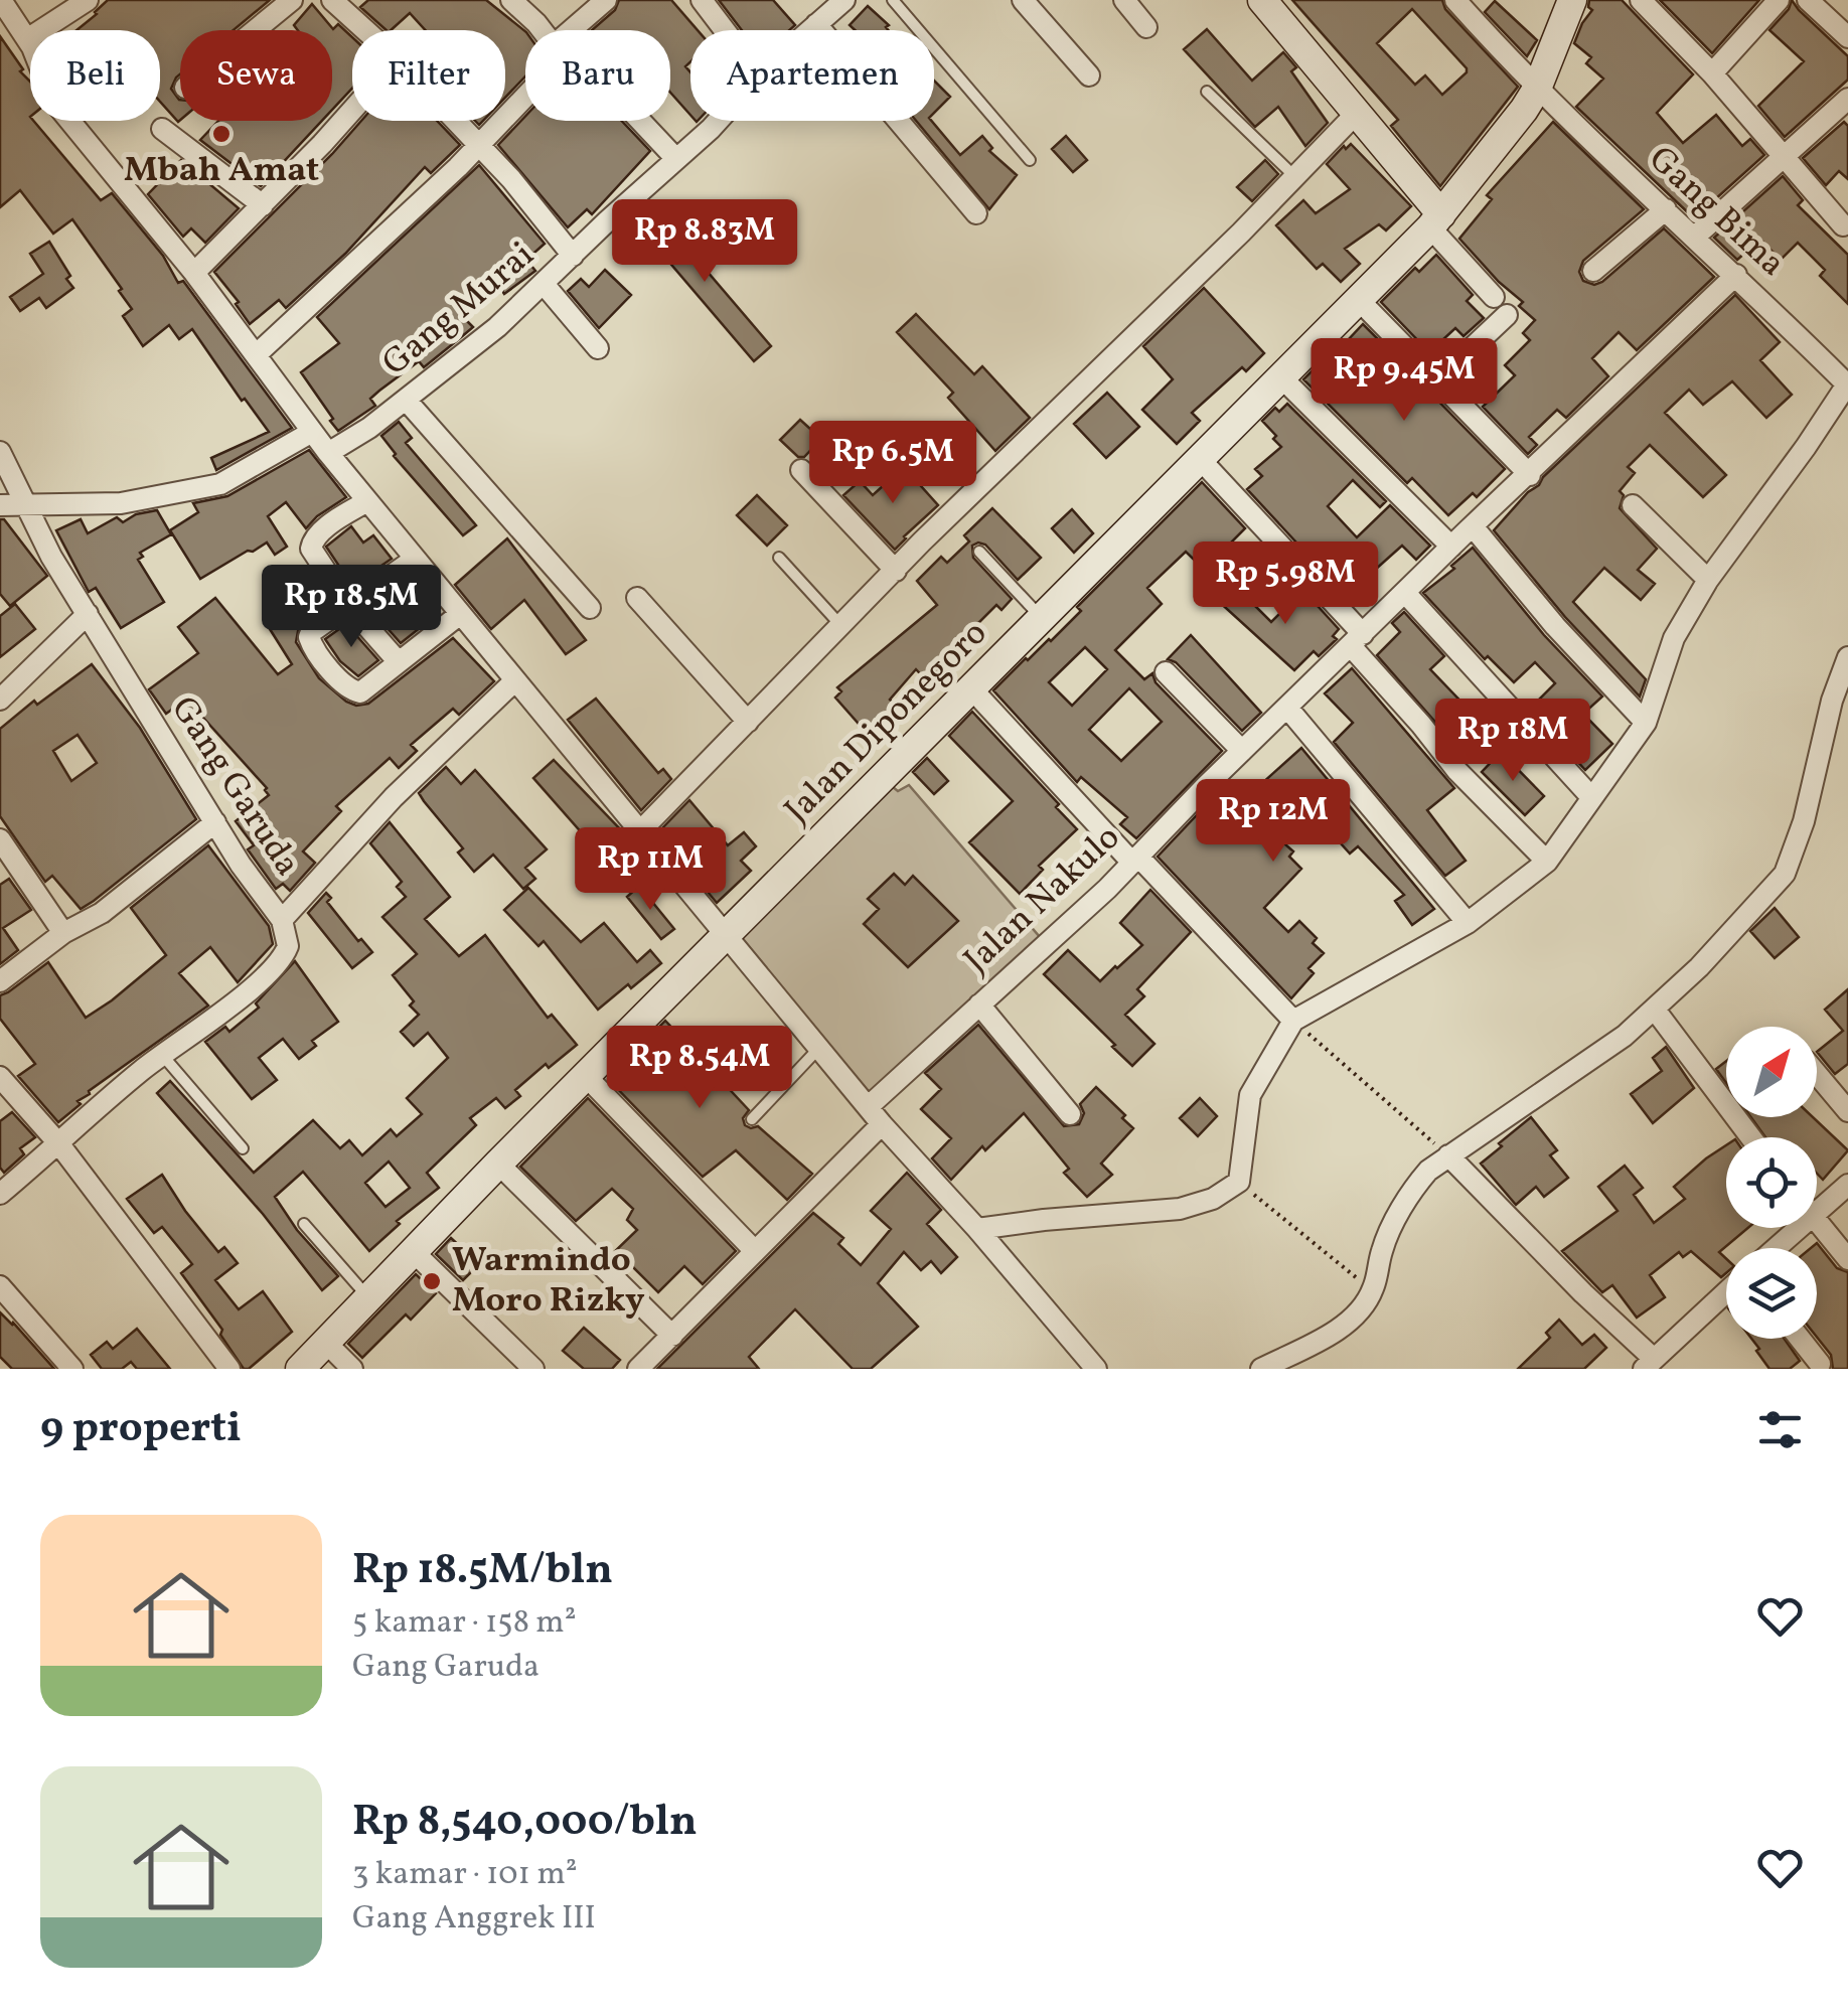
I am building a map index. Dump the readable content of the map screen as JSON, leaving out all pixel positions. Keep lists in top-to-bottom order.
{
  "streets": {
    "street": [
      "Gang Bima",
      "Gang Murai",
      "Jalan Diponegoro",
      "Gang Garuda",
      "Jalan Nakulo"
    ]
  },
  "crossings": [
    ["Gang Bima", "Jalan Diponegoro"],
    ["Gang Bima", "Jalan Nakulo"]
  ],
  "places": ["Mbah Amat", "Warmindo Moro Rizky"],
  "north": "top right",
  "page": {
    "chip": [
      "Beli",
      "Sewa",
      "Filter",
      "Baru",
      "Apartemen"
    ],
    "price": [
      "Rp 8.83M",
      "Rp 9.45M",
      "Rp 6.5M",
      "Rp 5.98M",
      "Rp 18.5M",
      "Rp 18M",
      "Rp 12M",
      "Rp 11M",
      "Rp 8.54M"
    ],
    "heading": "9 properti",
    "list": [
      {
        "name": "Rp 18.5M/bln",
        "note": "5 kamar · 158 m² · Gang Garuda"
      },
      {
        "name": "Rp 8,540,000/bln",
        "note": "3 kamar · 101 m² · Gang Anggrek III"
      }
    ]
  }
}
